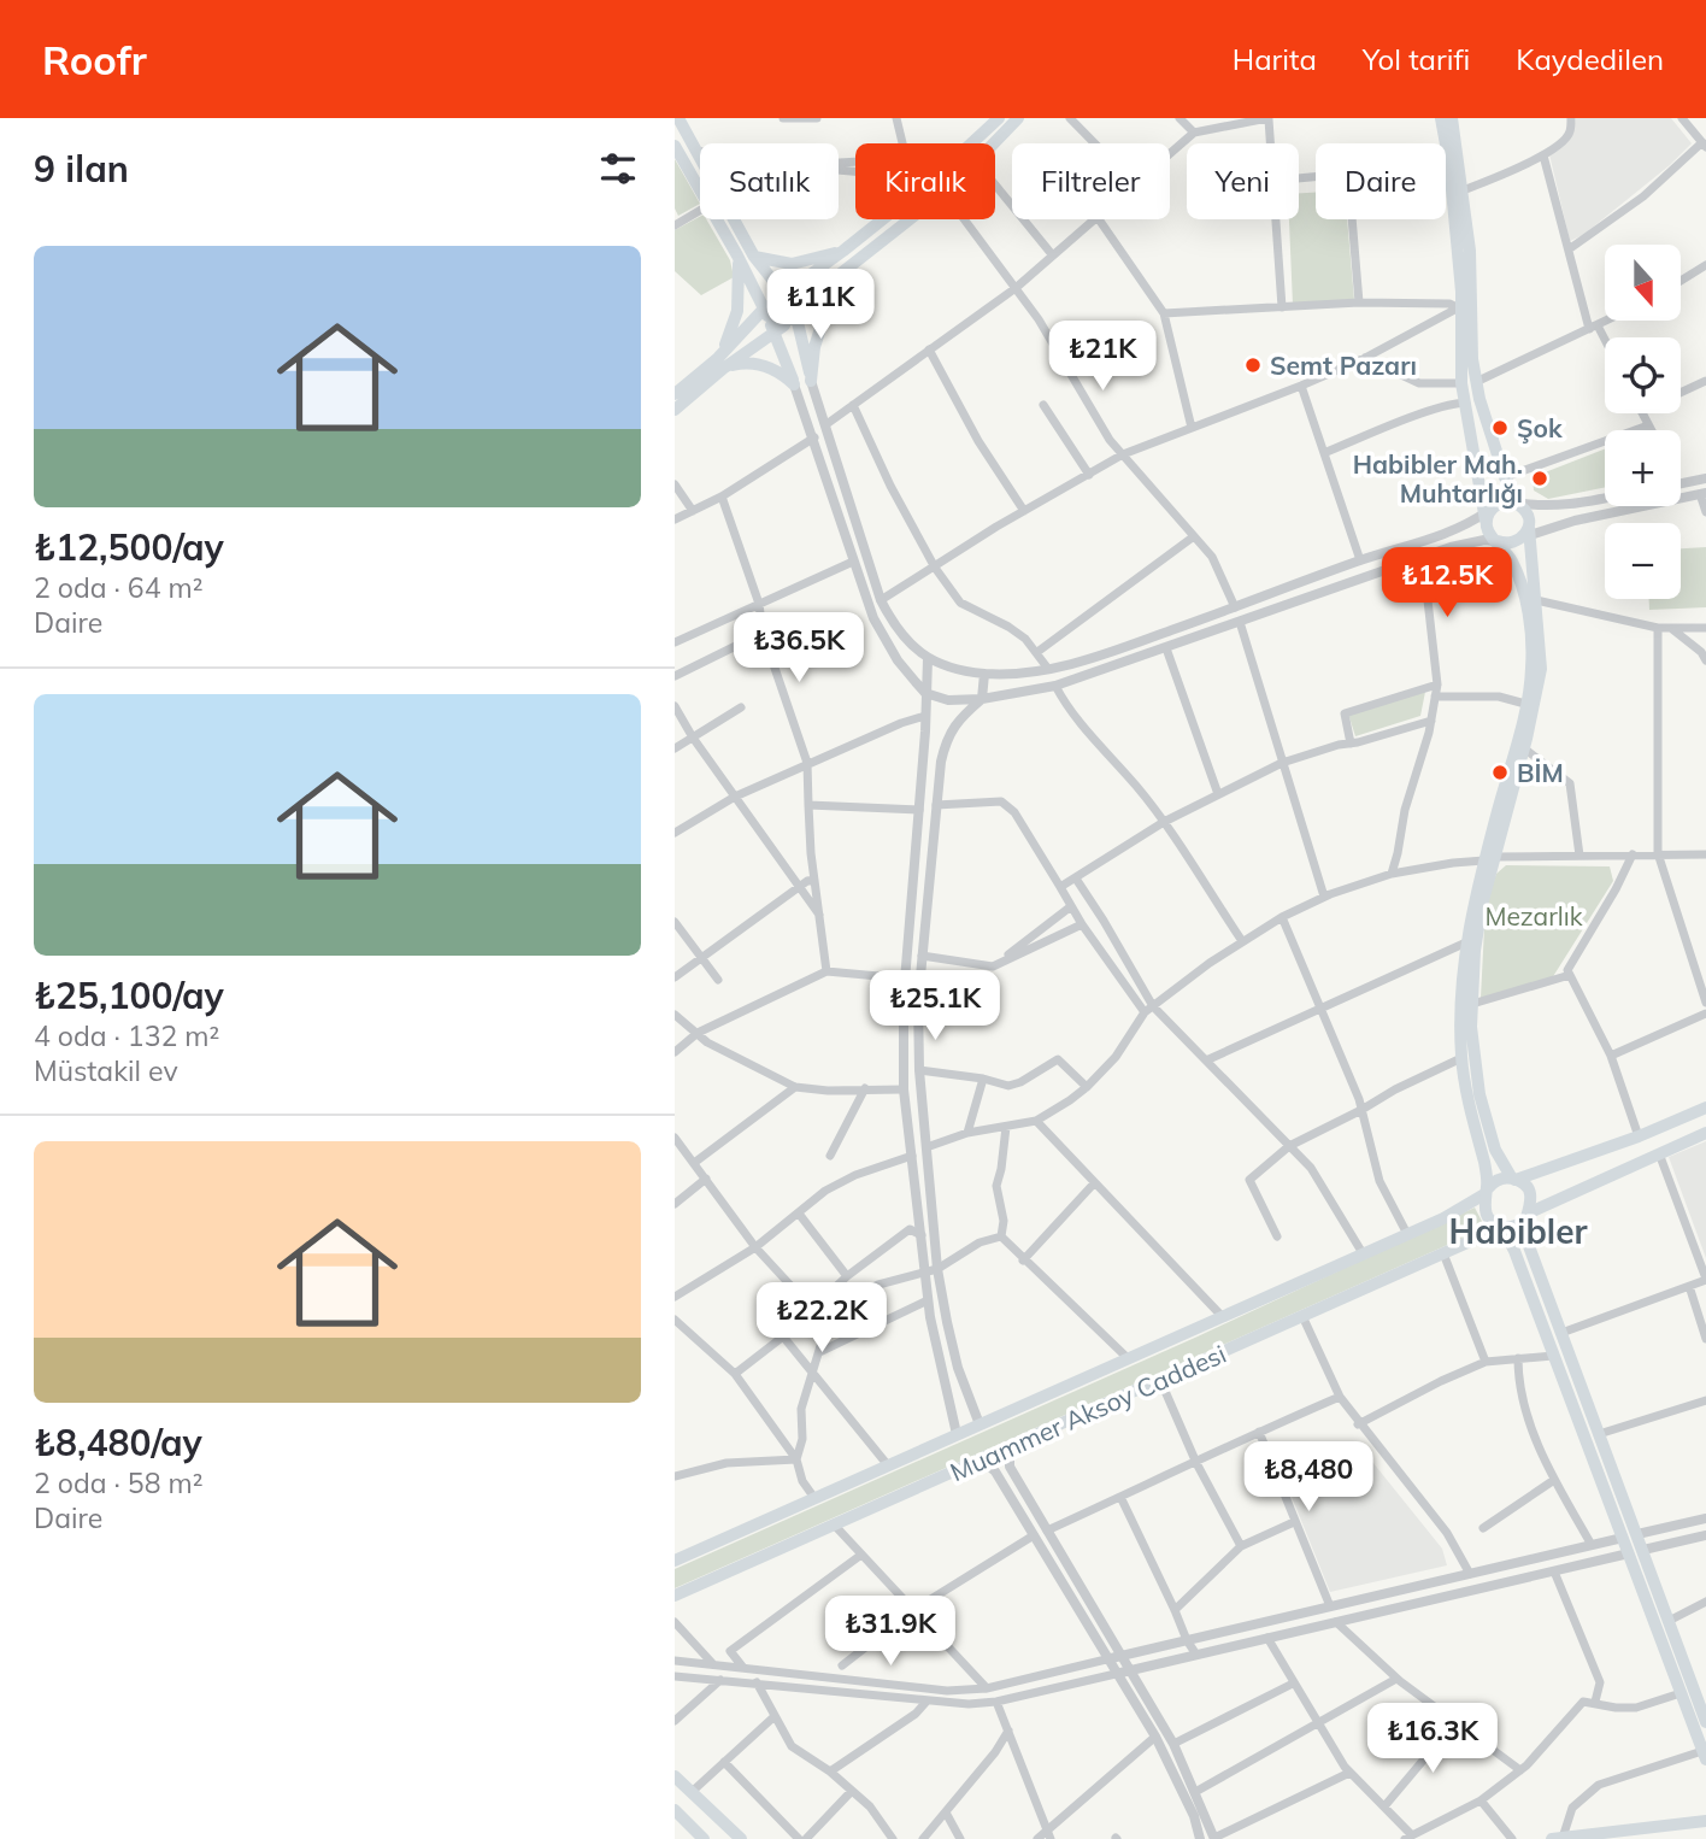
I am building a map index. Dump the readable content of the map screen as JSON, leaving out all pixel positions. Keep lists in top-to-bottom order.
{
  "streets": {
    "main road": ["Muammer Aksoy Caddesi"]
  },
  "districts": ["Habibler"],
  "parks": ["Mezarlık"],
  "places": [
    "Semt Pazarı",
    "Şok",
    "Habibler Mah. Muhtarlığı",
    "BİM"
  ],
  "north": "bottom",
  "page": {
    "header": "Roofr",
    "nav": ["Harita", "Yol tarifi", "Kaydedilen"],
    "heading": "9 ilan",
    "chip": [
      "Satılık",
      "Kiralık",
      "Filtreler",
      "Yeni",
      "Daire"
    ],
    "list": [
      {
        "name": "₺12,500/ay",
        "note": "2 oda · 64 m² · Daire"
      },
      {
        "name": "₺25,100/ay",
        "note": "4 oda · 132 m² · Müstakil ev"
      },
      {
        "name": "₺8,480/ay",
        "note": "2 oda · 58 m² · Daire"
      }
    ],
    "map_buttons": ["+", "−"],
    "price": [
      "₺11K",
      "₺21K",
      "₺12.5K",
      "₺36.5K",
      "₺25.1K",
      "₺22.2K",
      "₺8,480",
      "₺31.9K",
      "₺16.3K"
    ]
  }
}
